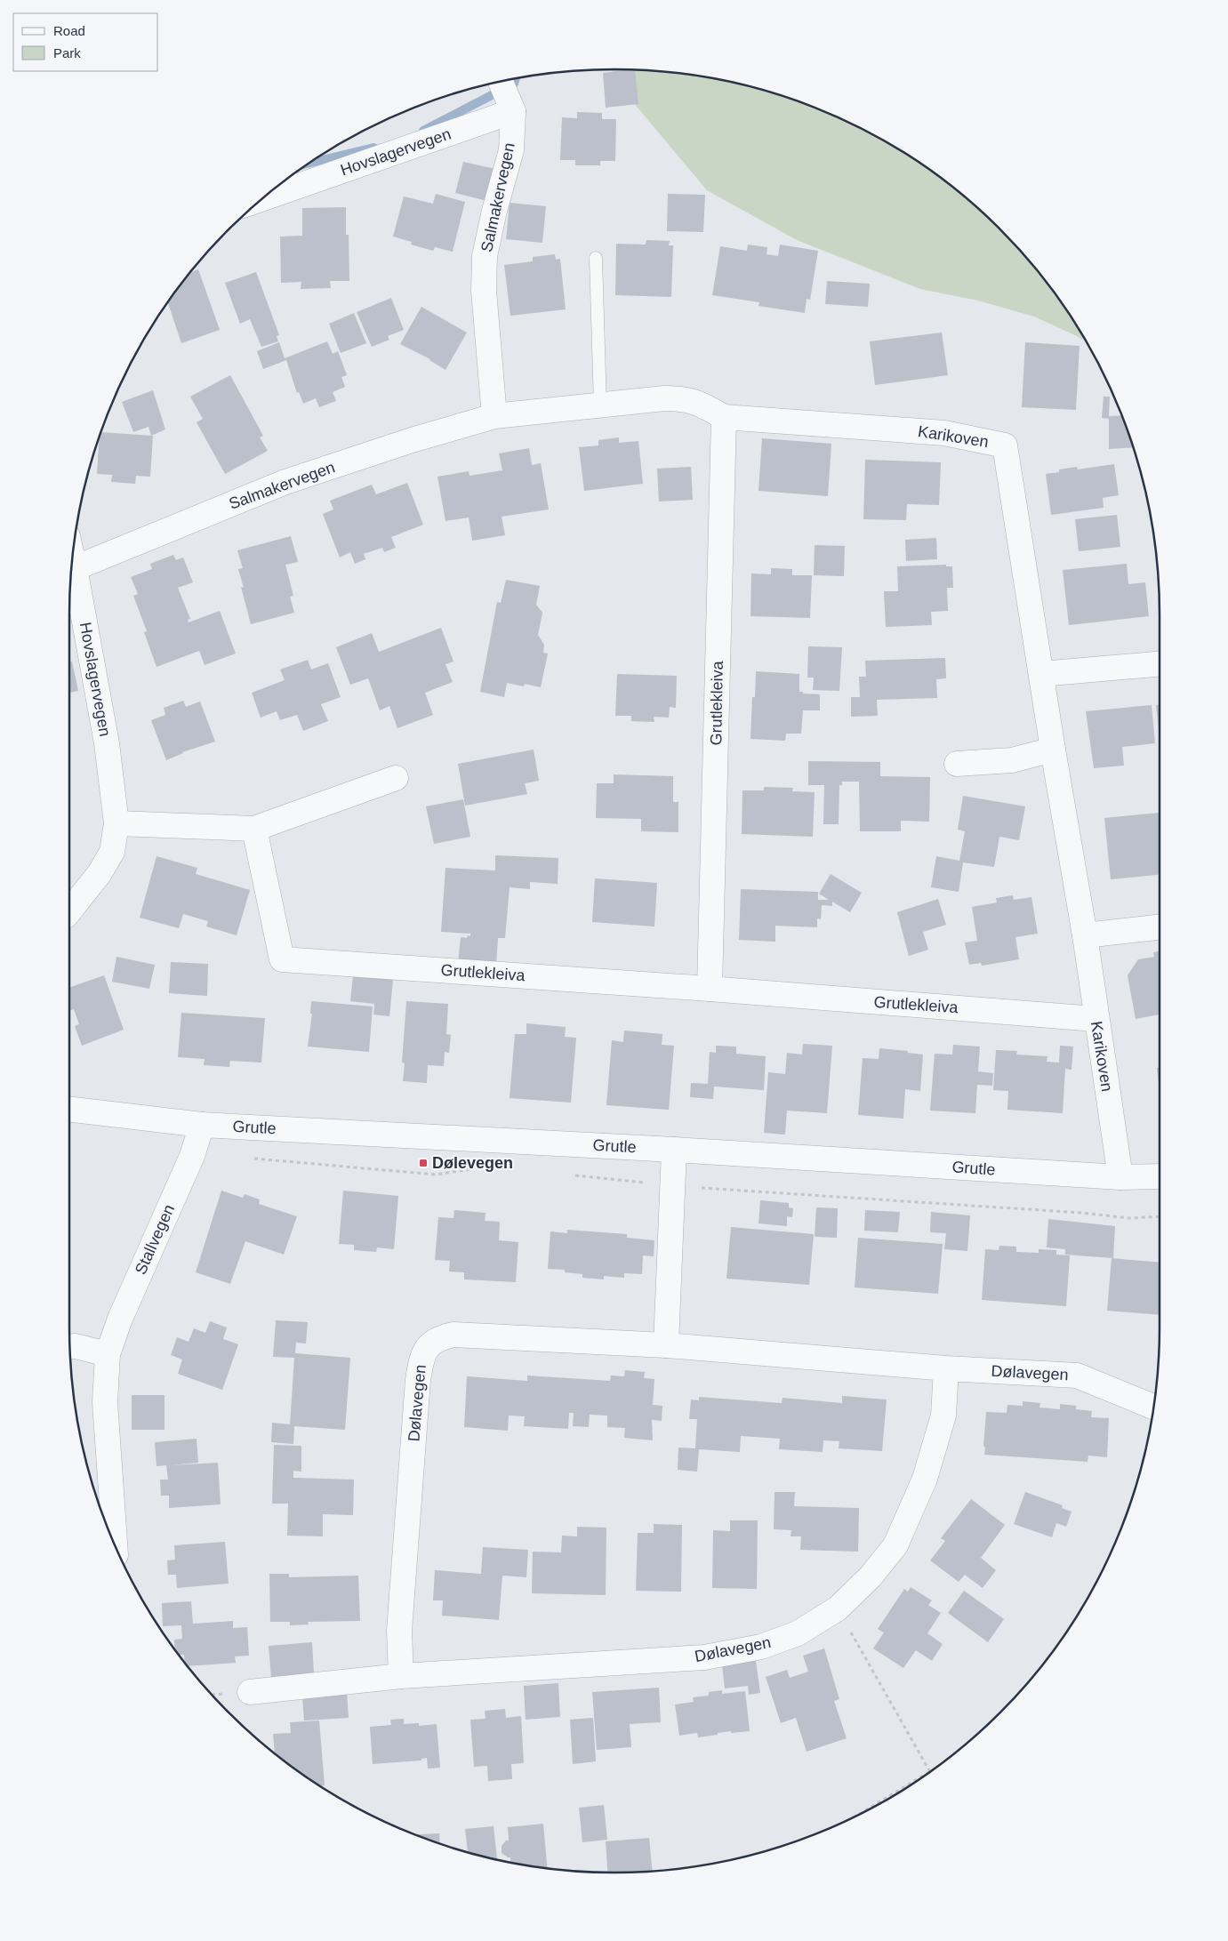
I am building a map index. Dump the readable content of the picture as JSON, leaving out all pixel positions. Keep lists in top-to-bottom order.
{
  "streets": {
    "street": [
      "Hovslagervegen",
      "Salmakervegen",
      "Karikoven",
      "Grutlekleiva",
      "Grutle",
      "Stallvegen",
      "Dølavegen"
    ]
  },
  "crossings": [
    ["Hovslagervegen", "Salmakervegen"],
    ["Salmakervegen", "Karikoven"],
    ["Salmakervegen", "Grutlekleiva"],
    ["Karikoven", "Grutlekleiva"],
    ["Karikoven", "Grutle"],
    ["Grutle", "Stallvegen"]
  ],
  "places": {
    "transit": ["Dølevegen"]
  },
  "legend": ["Road", "Park"]
}
